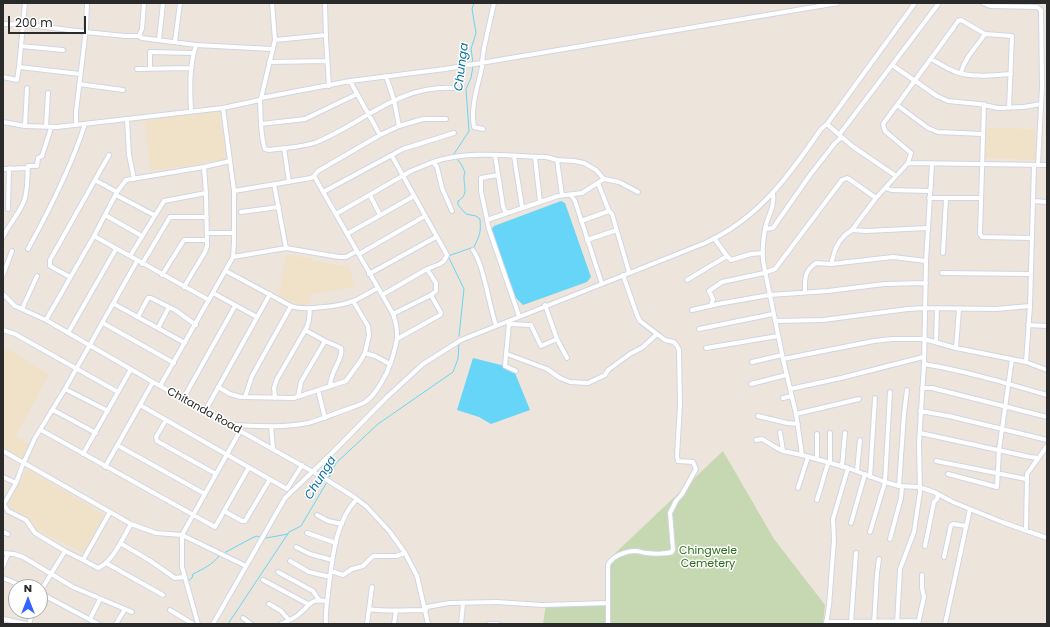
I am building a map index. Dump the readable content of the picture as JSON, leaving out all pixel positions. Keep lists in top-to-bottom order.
{
  "streets": {
    "street": ["Chitanda Road"]
  },
  "water": ["Chunga"],
  "parks": ["Chingwele Cemetery"],
  "scale_bar": "200 m",
  "north": "top"
}
